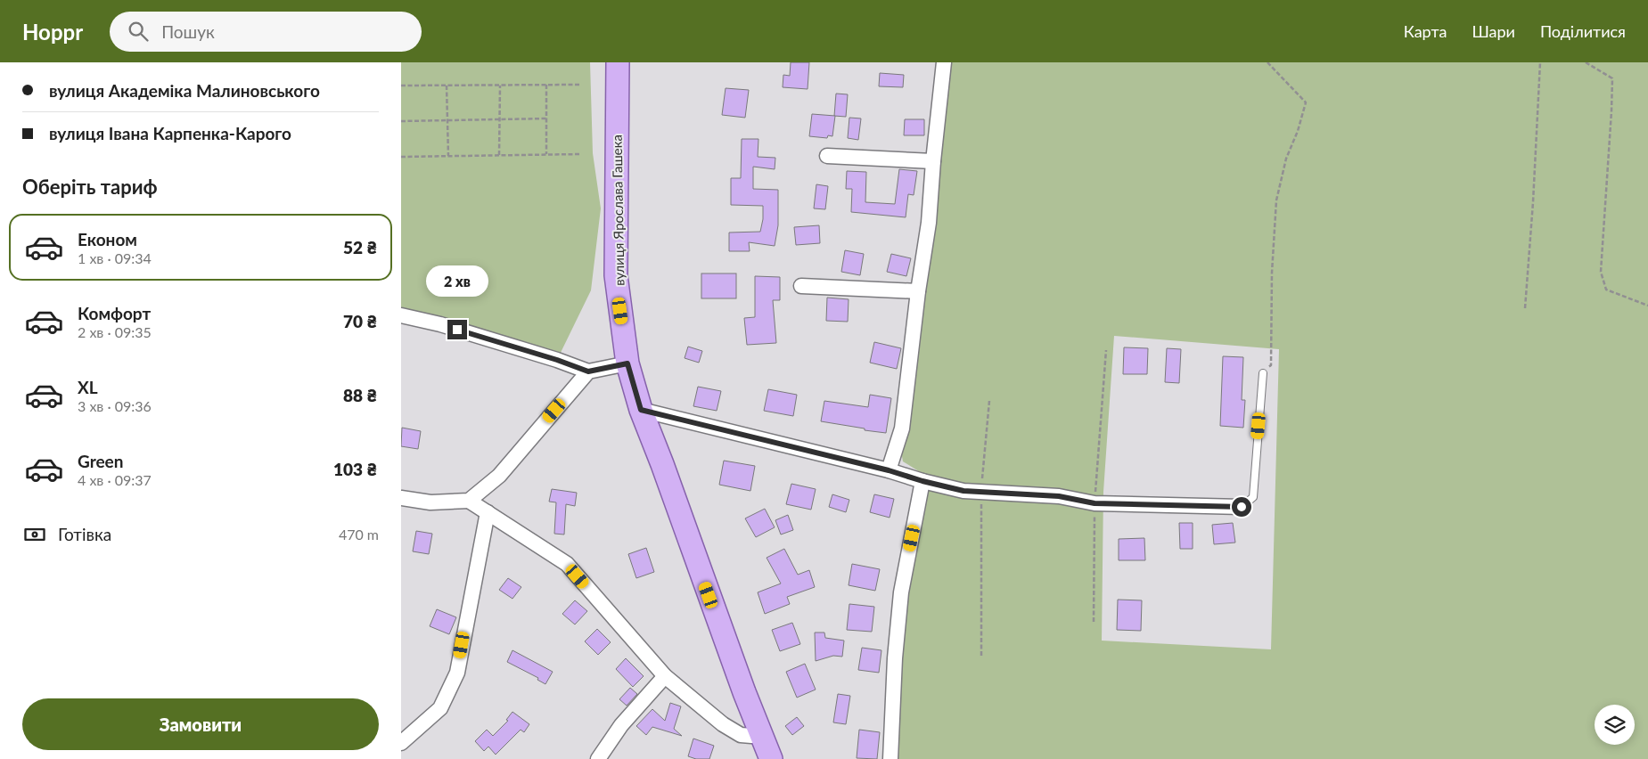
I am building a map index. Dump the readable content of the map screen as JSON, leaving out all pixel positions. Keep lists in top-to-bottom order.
{
  "streets": {
    "main road": ["вулиця Ярослава Гашека"]
  },
  "page": {
    "header": "Hoppr",
    "search": "Пошук",
    "nav": ["Карта", "Шари", "Поділитися"],
    "banner": ["вулиця Академіка Малиновського", "вулиця Івана Карпенка-Карого"],
    "heading": "Оберіть тариф",
    "list": [
      {
        "name": "Економ",
        "note": "1 хв · 09:34",
        "value": "52 ₴"
      },
      {
        "name": "Комфорт",
        "note": "2 хв · 09:35",
        "value": "70 ₴"
      },
      {
        "name": "XL",
        "note": "3 хв · 09:36",
        "value": "88 ₴"
      },
      {
        "name": "Green",
        "note": "4 хв · 09:37",
        "value": "103 ₴"
      }
    ],
    "bubble": "2 хв",
    "pay": ["Готівка", "470 m"],
    "buttons": "Замовити"
  }
}
